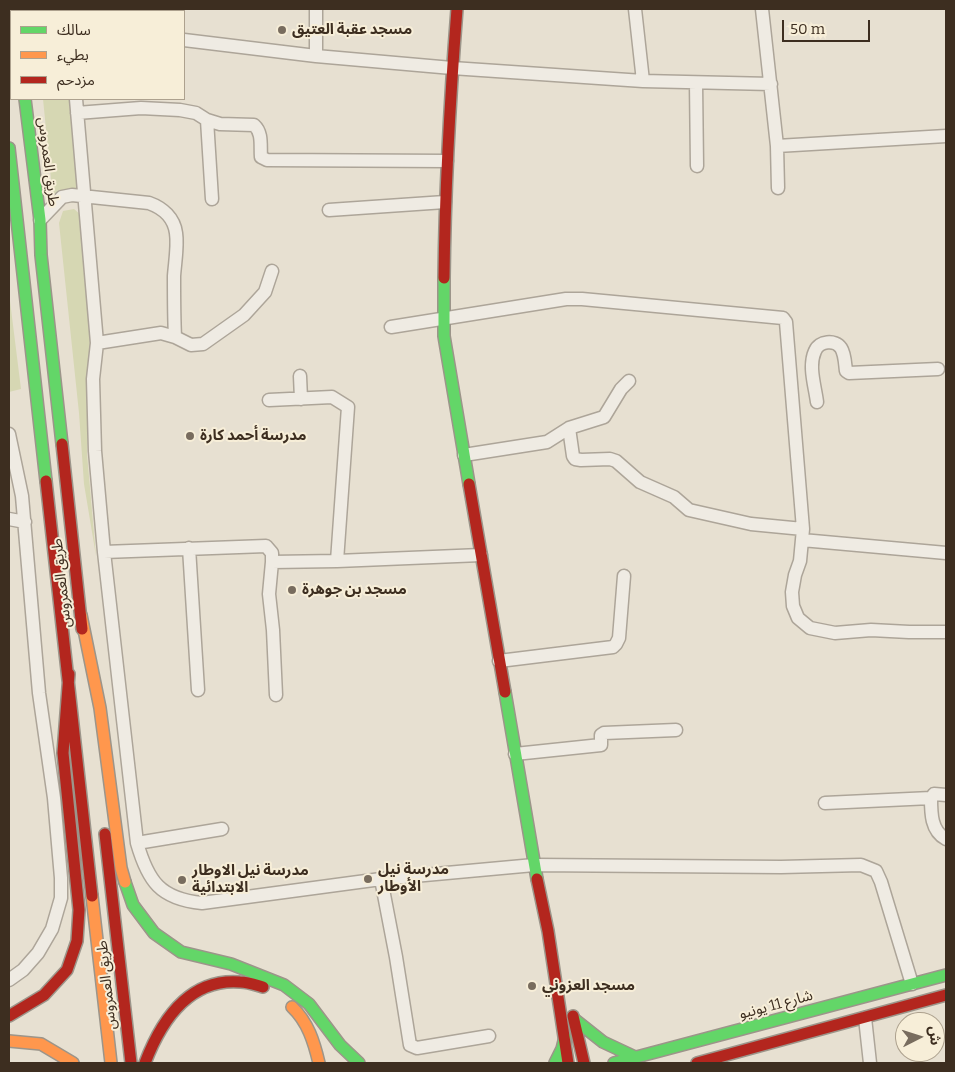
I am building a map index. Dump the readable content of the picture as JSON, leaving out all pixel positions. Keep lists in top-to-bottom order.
{
  "streets": {
    "main road": ["طريق العمروس", "شارع 11 يونيو"]
  },
  "places": [
    "مسجد عقبة العتيق",
    "مدرسة أحمد كارة",
    "مسجد بن جوهرة",
    "مدرسة نيل الأوطار",
    "مدرسة نيل الاوطار الابتدائية",
    "مسجد العزوني"
  ],
  "legend": ["سالك", "بطيء", "مزدحم"],
  "scale_bar": "50 m",
  "north": "right"
}
